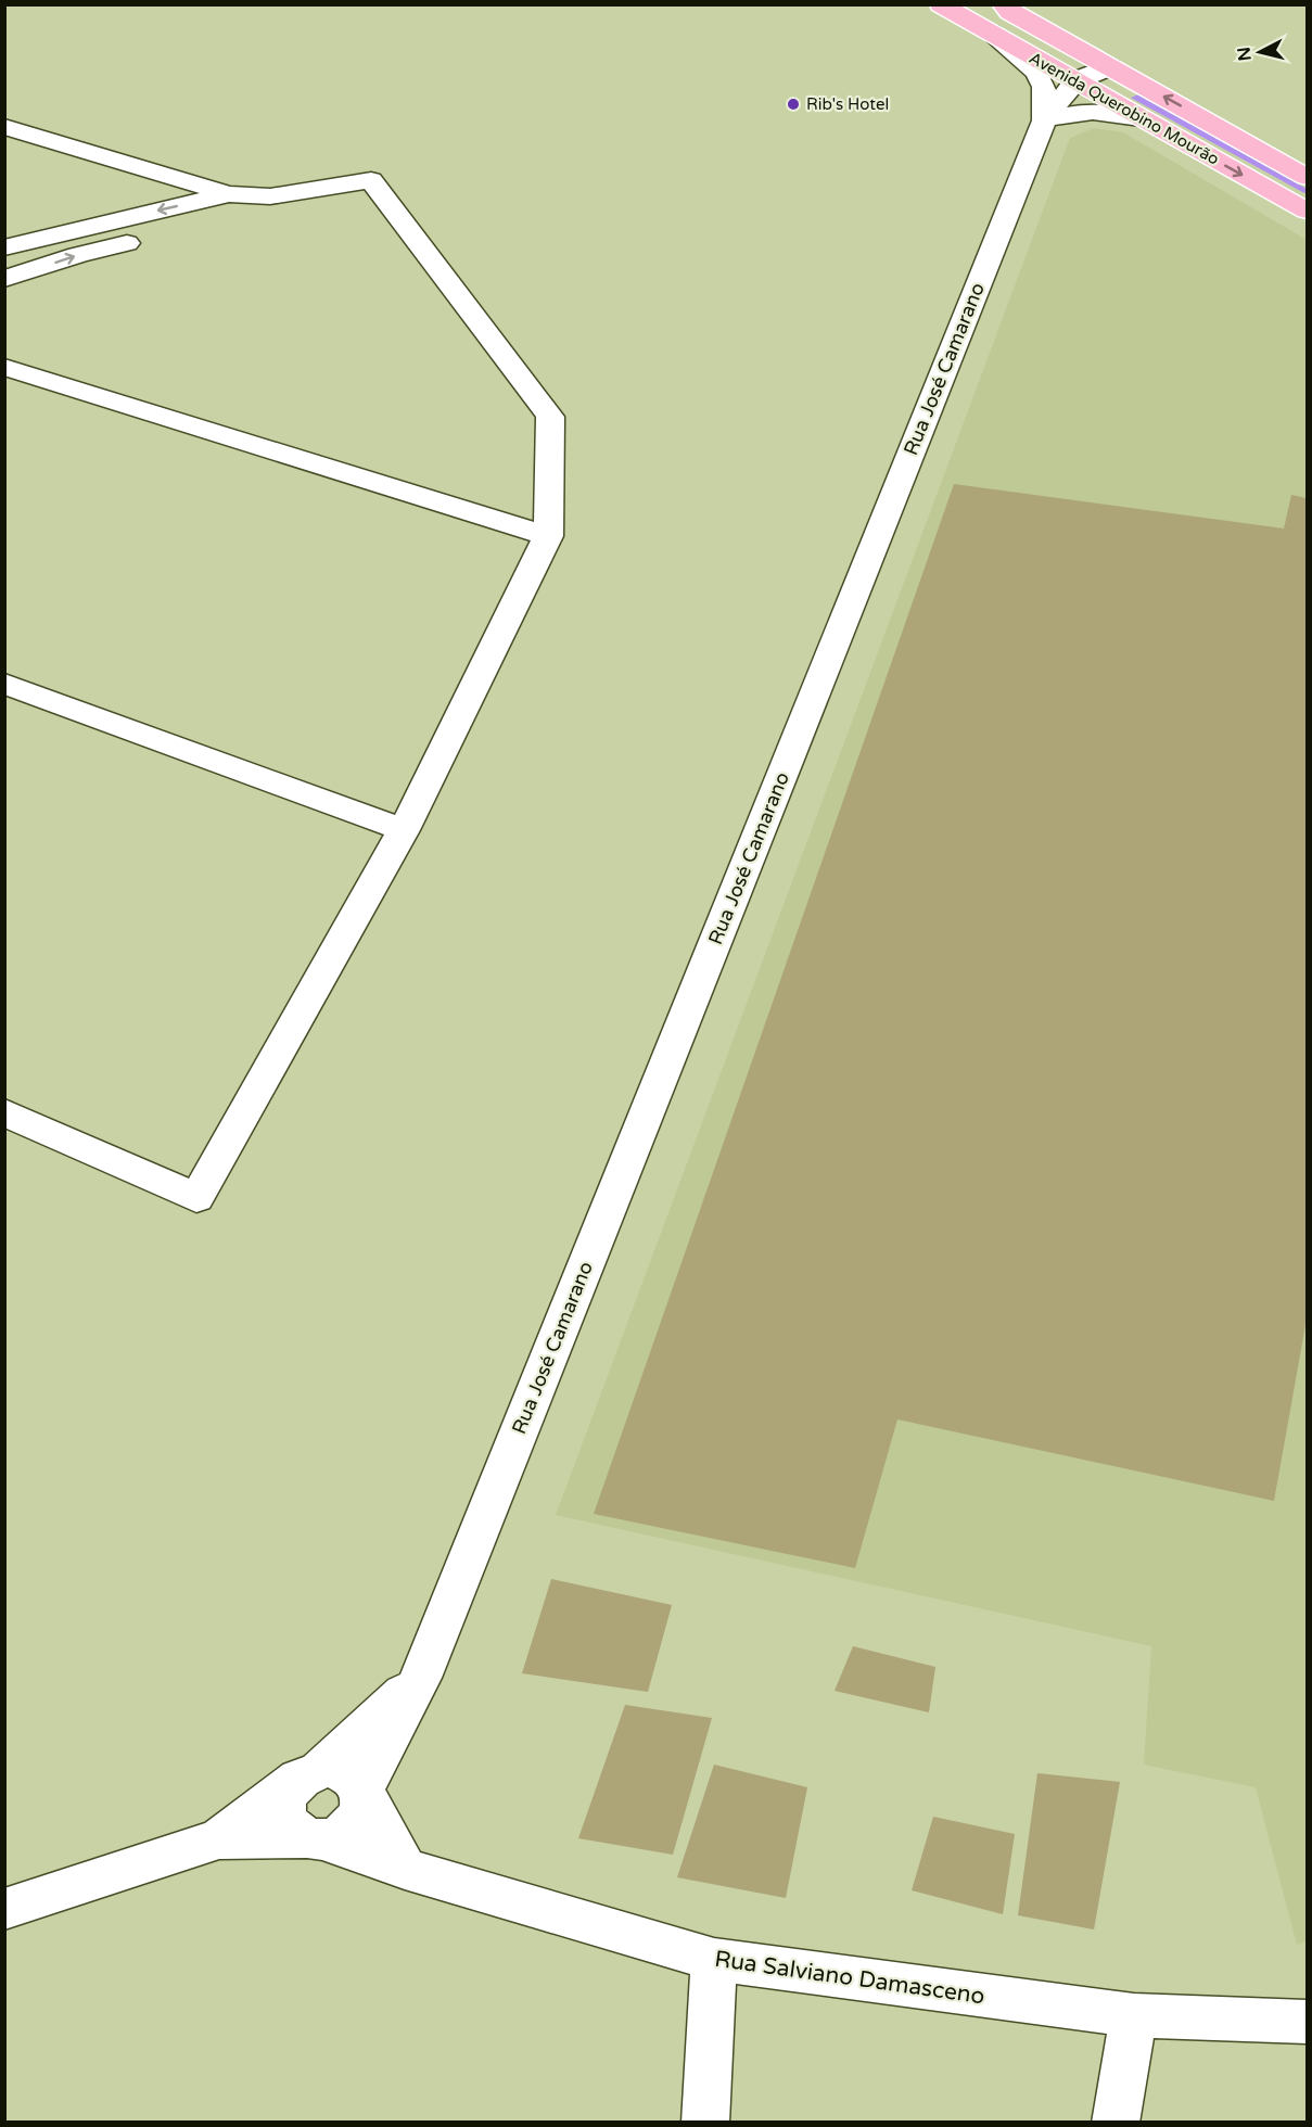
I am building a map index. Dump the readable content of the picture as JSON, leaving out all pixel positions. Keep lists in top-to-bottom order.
{
  "streets": {
    "main road": ["Avenida Querobino Mourão"],
    "street": ["Rua José Camarano", "Rua Salviano Damasceno"]
  },
  "crossings": [
    ["Rua José Camarano", "Rua Salviano Damasceno"]
  ],
  "places": ["Rib's Hotel"],
  "north": "left"
}
